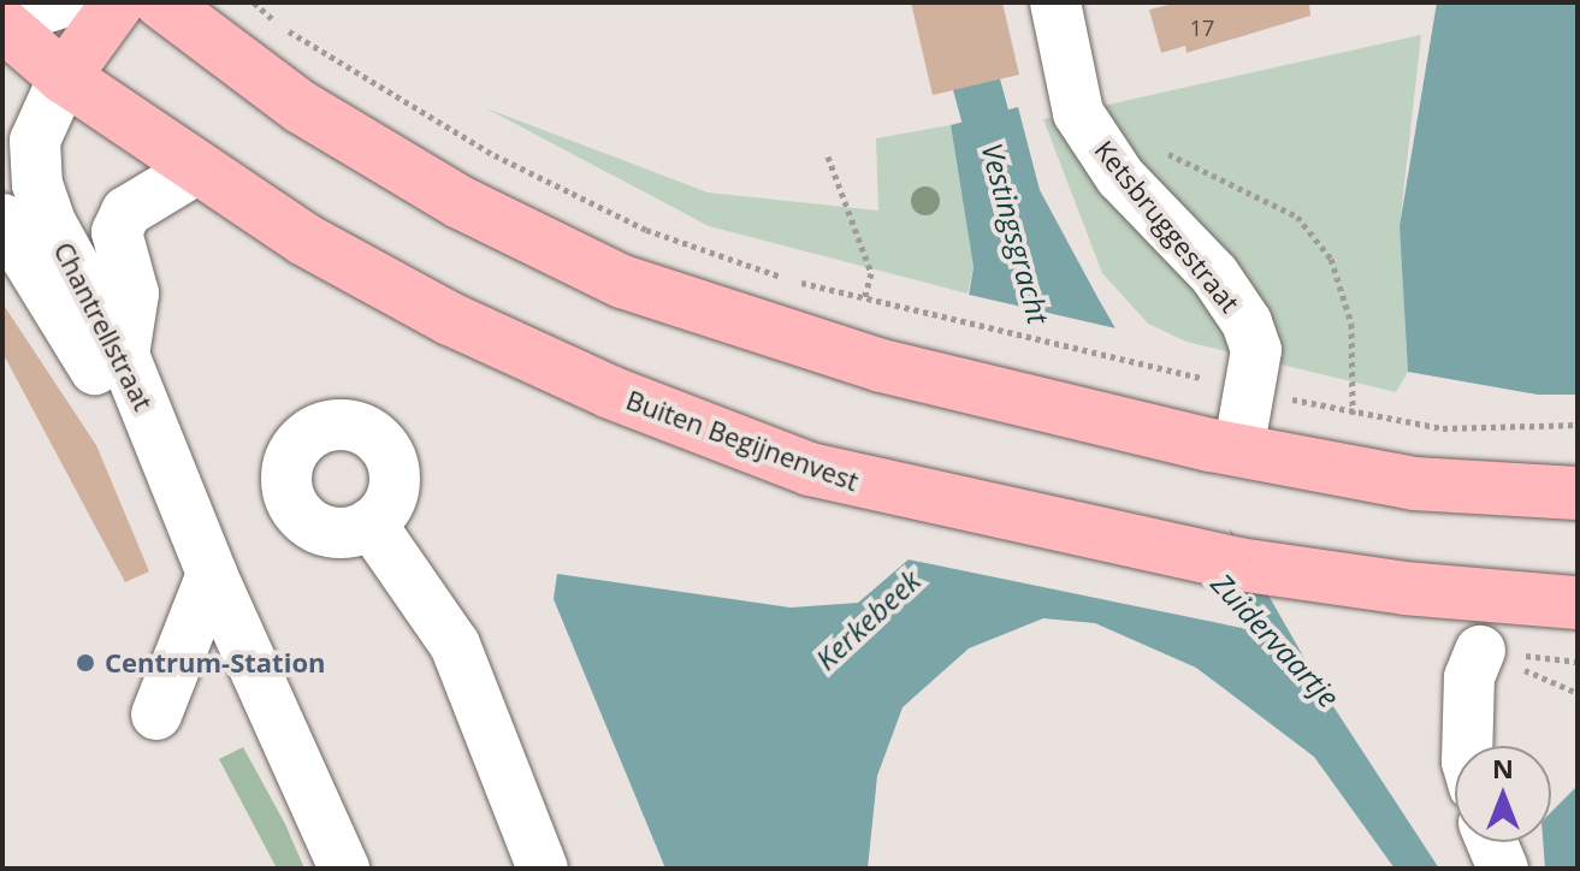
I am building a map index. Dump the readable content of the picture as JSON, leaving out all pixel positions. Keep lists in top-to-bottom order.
{
  "streets": {
    "main road": ["Buiten Begijnenvest"],
    "street": ["Ketsbruggestraat", "Chantrellstraat"]
  },
  "crossings": [
    ["Chantrellstraat", "Buiten Begijnenvest"]
  ],
  "water": ["Vestingsgracht", "Kerkebeek", "Zuidervaartje"],
  "places": ["Centrum-Station"],
  "house_numbers": ["17"],
  "north": "top"
}
